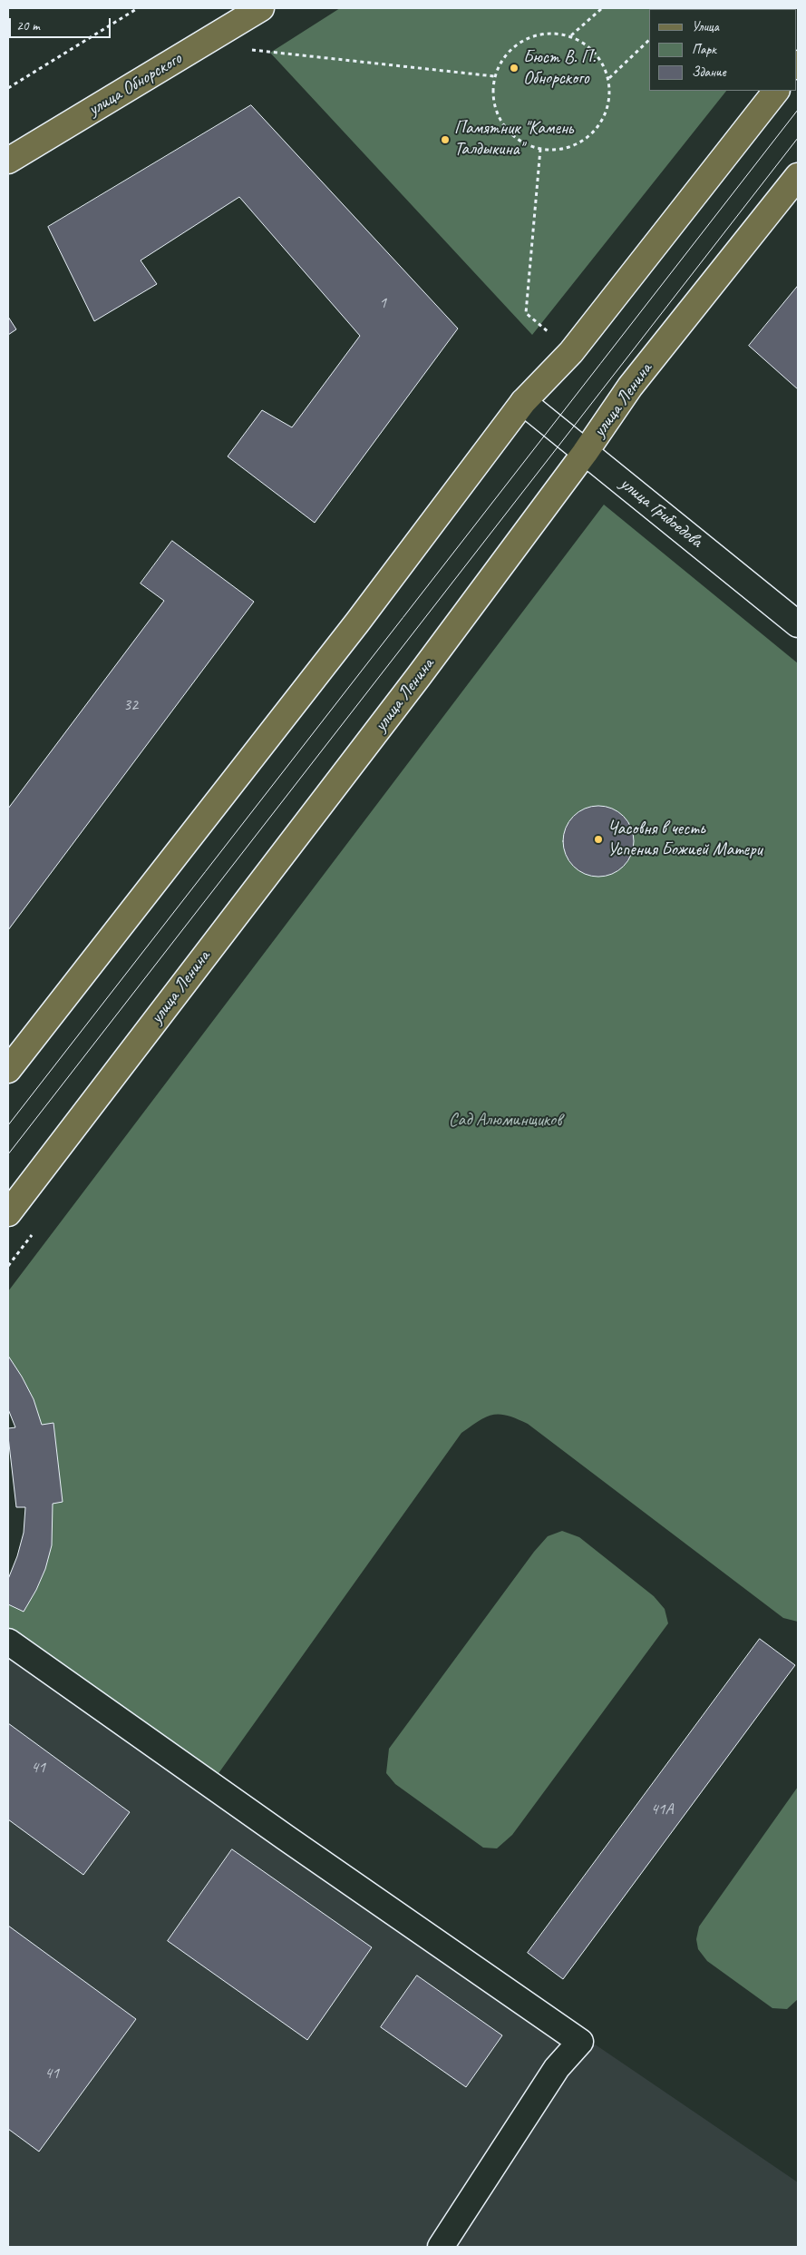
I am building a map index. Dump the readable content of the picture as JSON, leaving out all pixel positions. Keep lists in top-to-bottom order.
{
  "streets": {
    "main road": ["улица Обнорского", "улица Ленина"],
    "street": ["улица Грибоедова"]
  },
  "crossings": [
    ["улица Ленина", "улица Грибоедова"]
  ],
  "parks": ["Сад Алюминщиков"],
  "places": ["Бюст В. П. Обнорского", "Памятник \"Камень Талдыкина\"", "Часовня в честь Успения Божией Матери"],
  "house_numbers": [
    "1",
    "32",
    "41",
    "41А",
    "41"
  ],
  "legend": ["Улица", "Парк", "Здание"],
  "scale_bar": "20 m"
}
